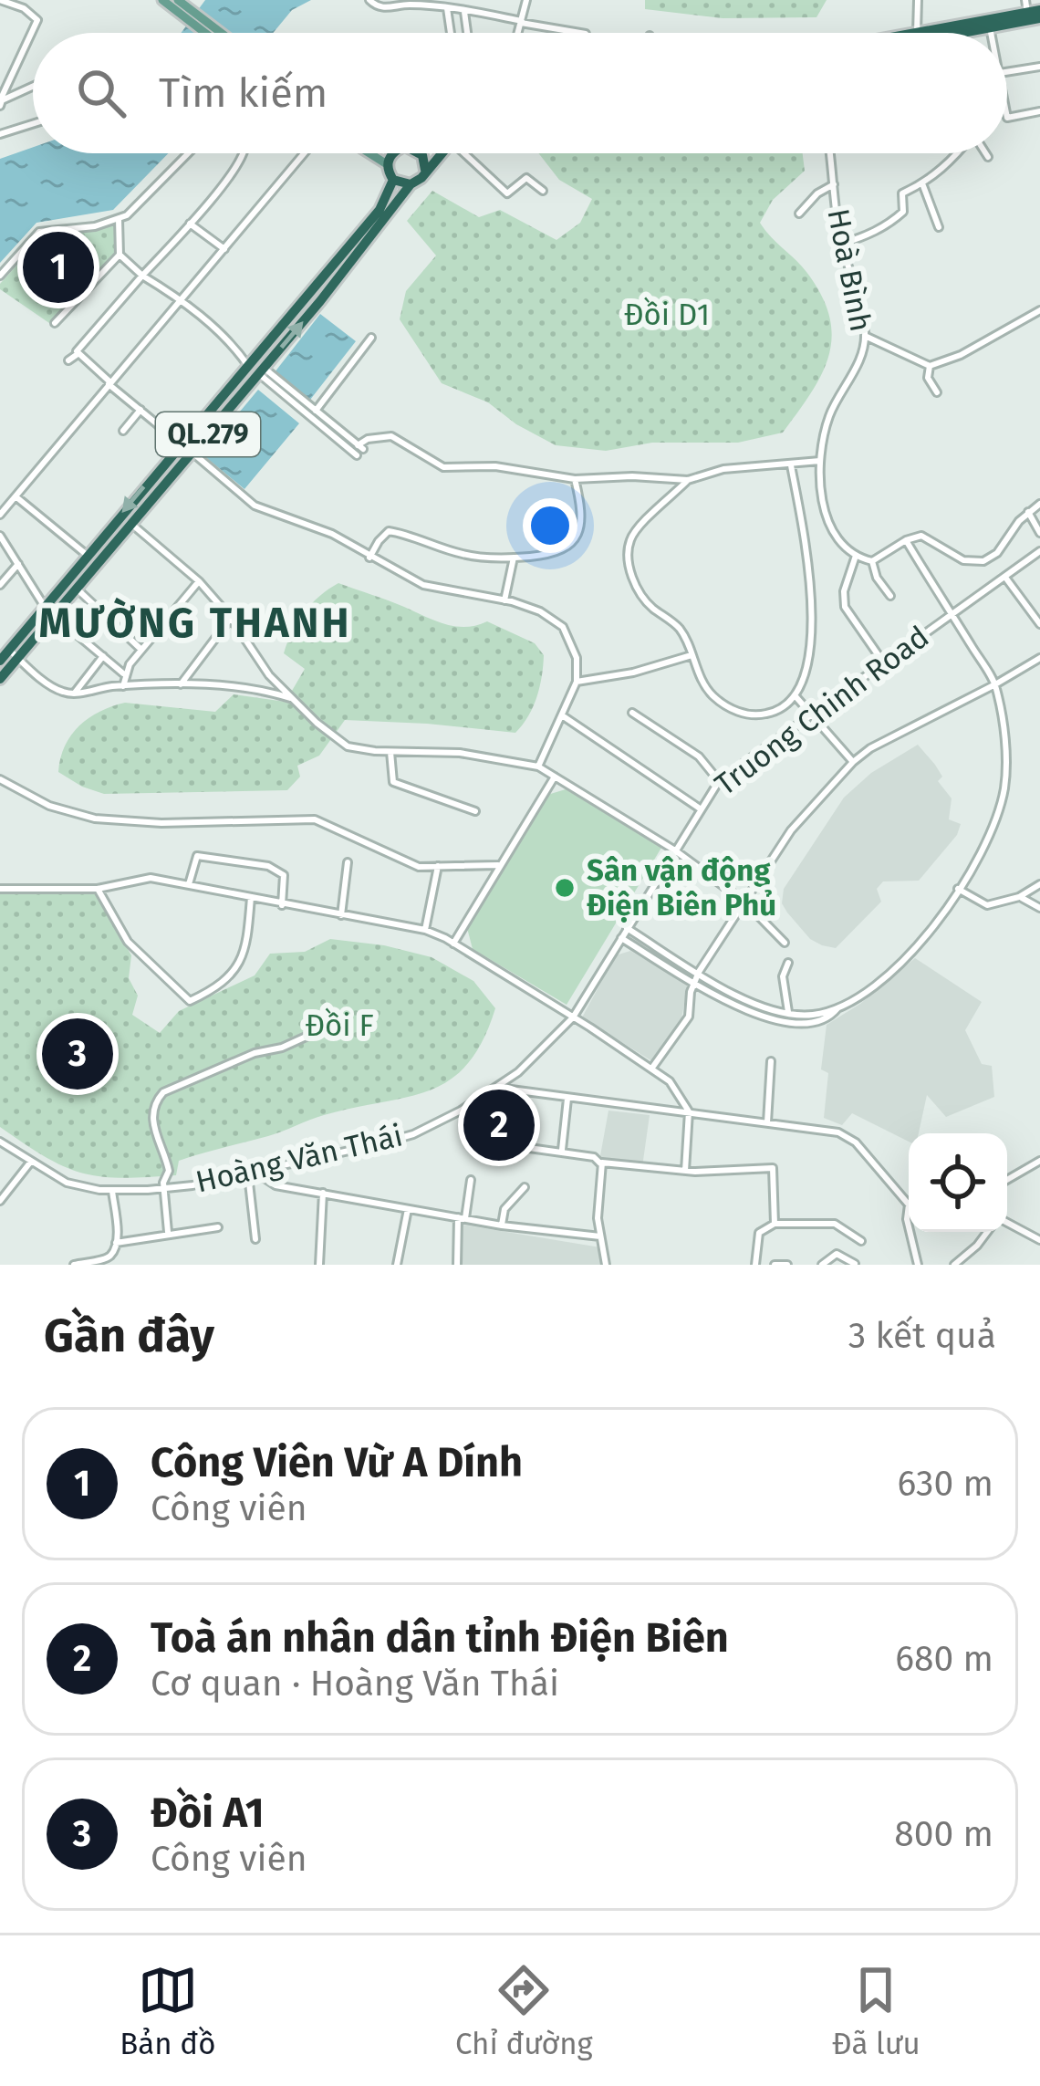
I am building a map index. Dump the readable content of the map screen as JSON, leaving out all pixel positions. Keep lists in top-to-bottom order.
{
  "streets": {
    "highway": ["QL.279"],
    "street": ["Hoà Bình", "Truong Chinh Road", "Hoàng Văn Thái"]
  },
  "crossings": [
    ["Truong Chinh Road", "Hoàng Văn Thái"]
  ],
  "districts": ["MƯỜNG THANH"],
  "parks": ["Đồi D1", "Đồi F"],
  "places": ["Sân vận động Điện Biên Phủ"],
  "page": {
    "search": "Tìm kiếm",
    "pins": ["1", "3", "2"],
    "heading": ["Gần đây", "3 kết quả"],
    "list": [
      {
        "mark": "1",
        "name": "Công Viên Vừ A Dính",
        "note": "Công viên",
        "value": "630 m"
      },
      {
        "mark": "2",
        "name": "Toà án nhân dân tỉnh Điện Biên",
        "note": "Cơ quan · Hoàng Văn Thái",
        "value": "680 m"
      },
      {
        "mark": "3",
        "name": "Đồi A1",
        "note": "Công viên",
        "value": "800 m"
      }
    ],
    "nav": ["Bản đồ", "Chỉ đường", "Đã lưu"]
  }
}
